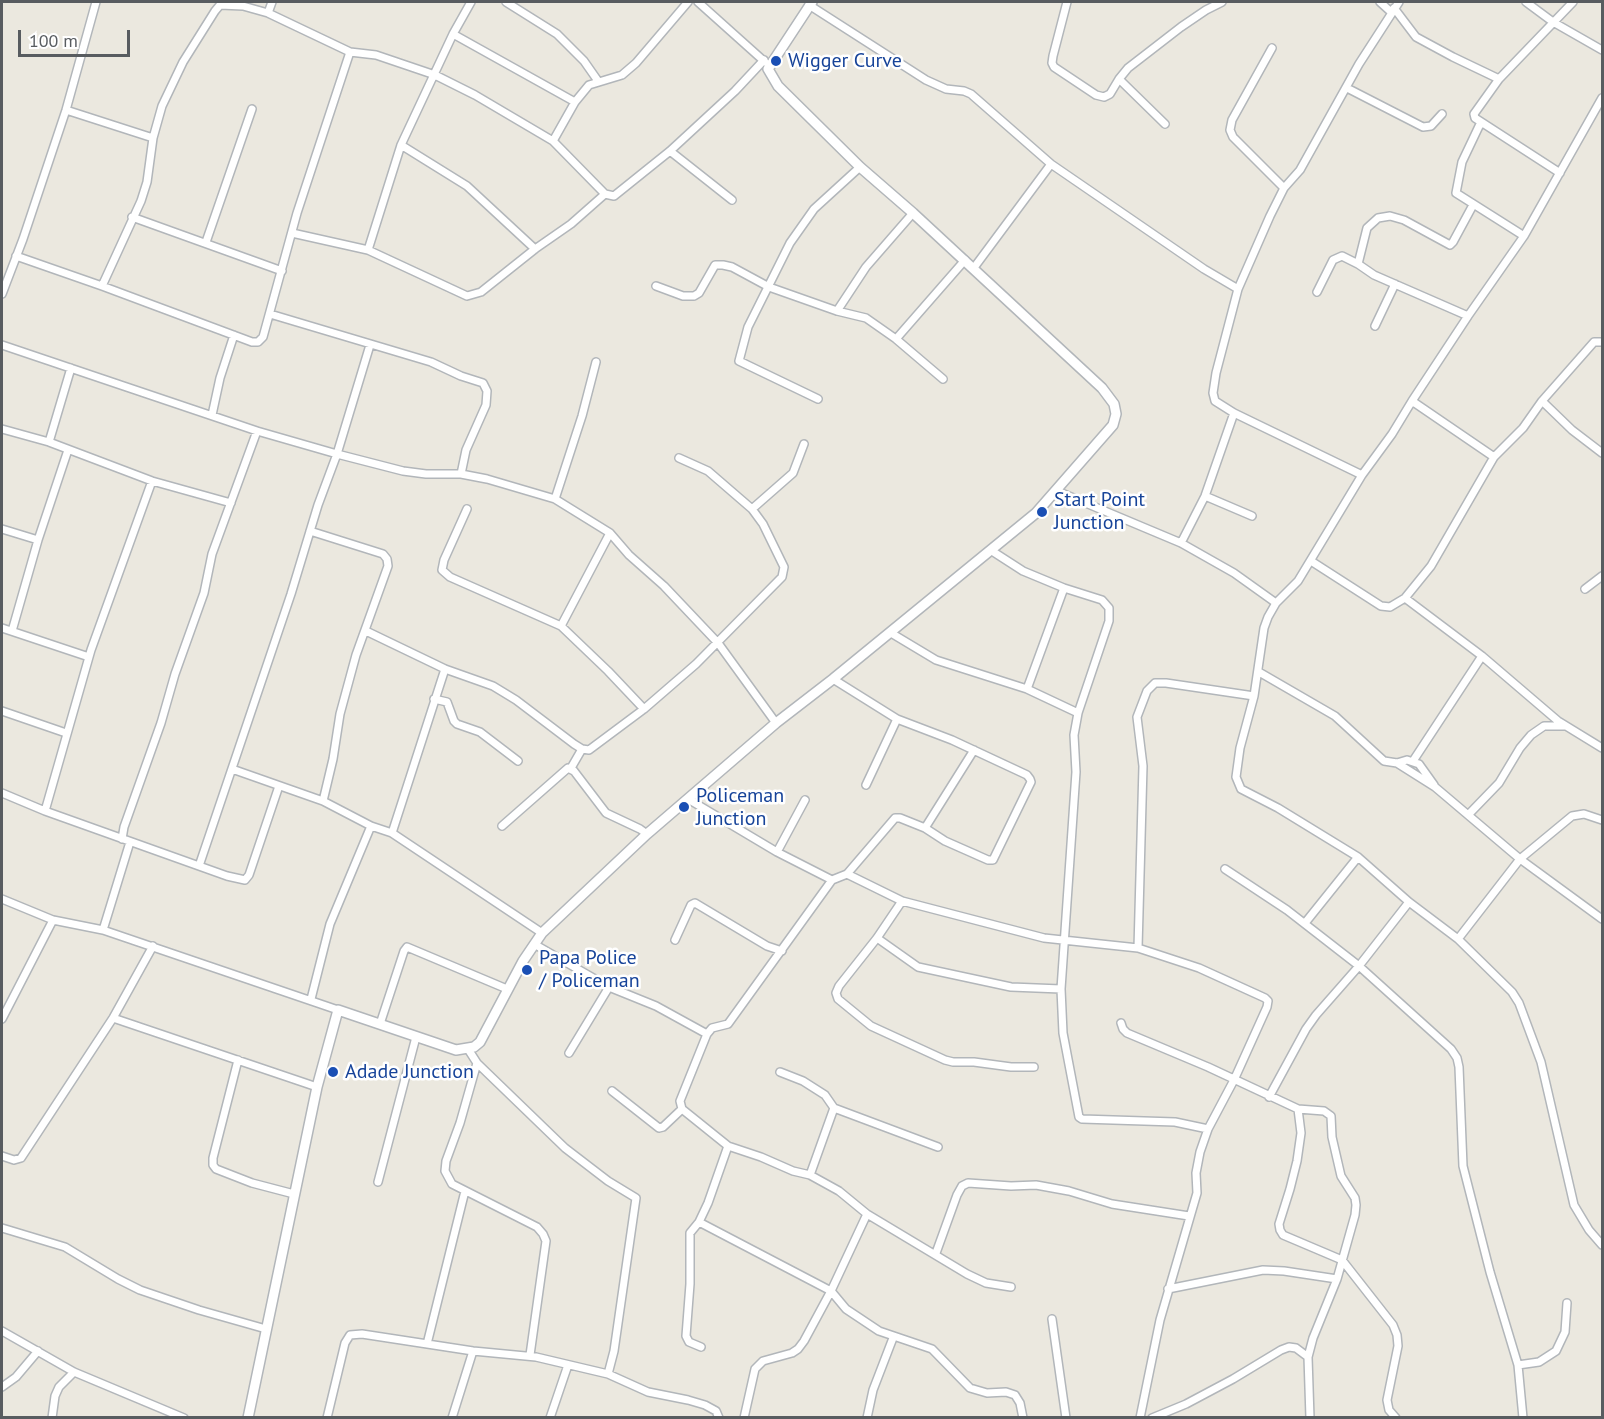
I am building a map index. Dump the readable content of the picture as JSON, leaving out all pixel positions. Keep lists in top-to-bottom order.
{
  "places": [
    "Wigger Curve",
    "Start Point Junction",
    "Policeman Junction",
    "Papa Police / Policeman",
    "Adade Junction"
  ],
  "scale_bar": "100 m"
}
